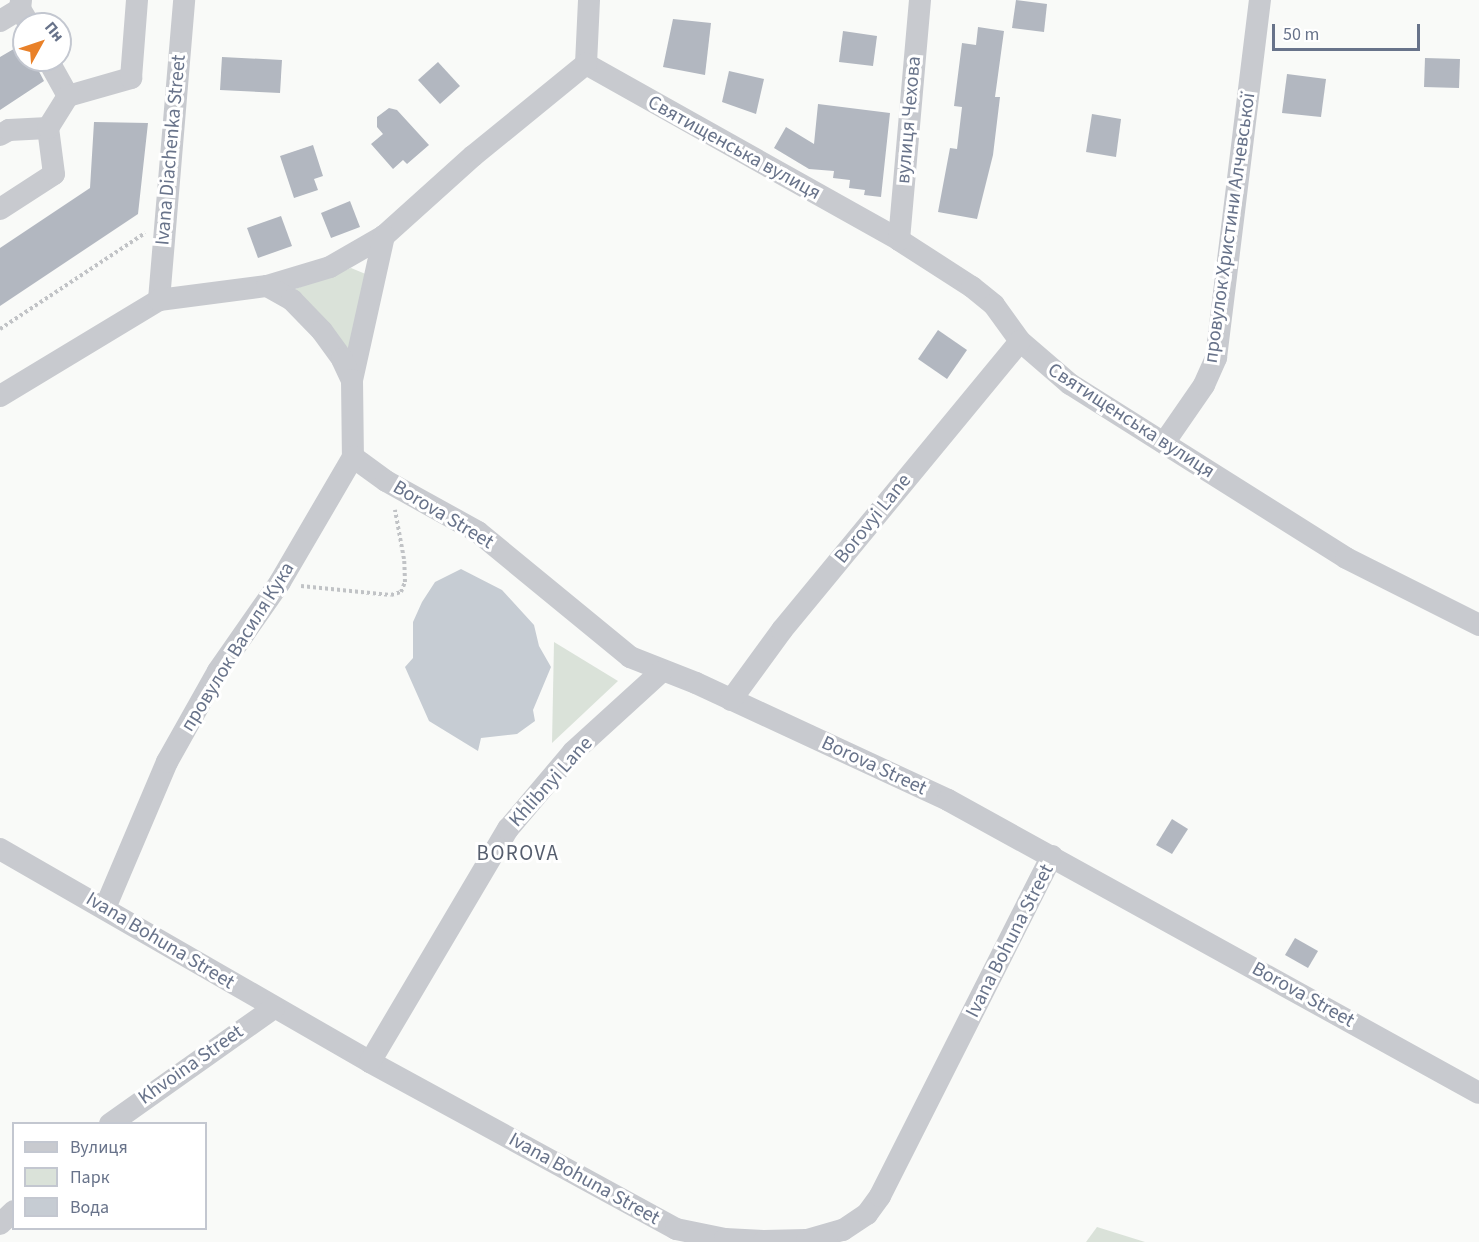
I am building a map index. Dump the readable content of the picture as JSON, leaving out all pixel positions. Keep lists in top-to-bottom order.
{
  "streets": {
    "street": [
      "вулиця Чехова",
      "Святищенська вулиця",
      "Ivana Diachenka Street",
      "провулок Христини Алчевської",
      "Borova Street",
      "Borovyi Lane",
      "провулок Василя Кука",
      "Khlibnyi Lane",
      "Ivana Bohuna Street",
      "Khvoina Street"
    ]
  },
  "crossings": [
    ["вулиця Чехова", "Святищенська вулиця"],
    ["Святищенська вулиця", "провулок Христини Алчевської"],
    ["Святищенська вулиця", "Borovyi Lane"],
    ["Borova Street", "Borovyi Lane"],
    ["Borova Street", "провулок Василя Кука"],
    ["Borova Street", "Khlibnyi Lane"],
    ["Borova Street", "Ivana Bohuna Street"],
    ["провулок Василя Кука", "Ivana Bohuna Street"],
    ["Khlibnyi Lane", "Ivana Bohuna Street"],
    ["Ivana Bohuna Street", "Khvoina Street"]
  ],
  "districts": ["BOROVA"],
  "legend": ["Вулиця", "Парк", "Вода"],
  "scale_bar": "50 m",
  "north": "top right"
}
